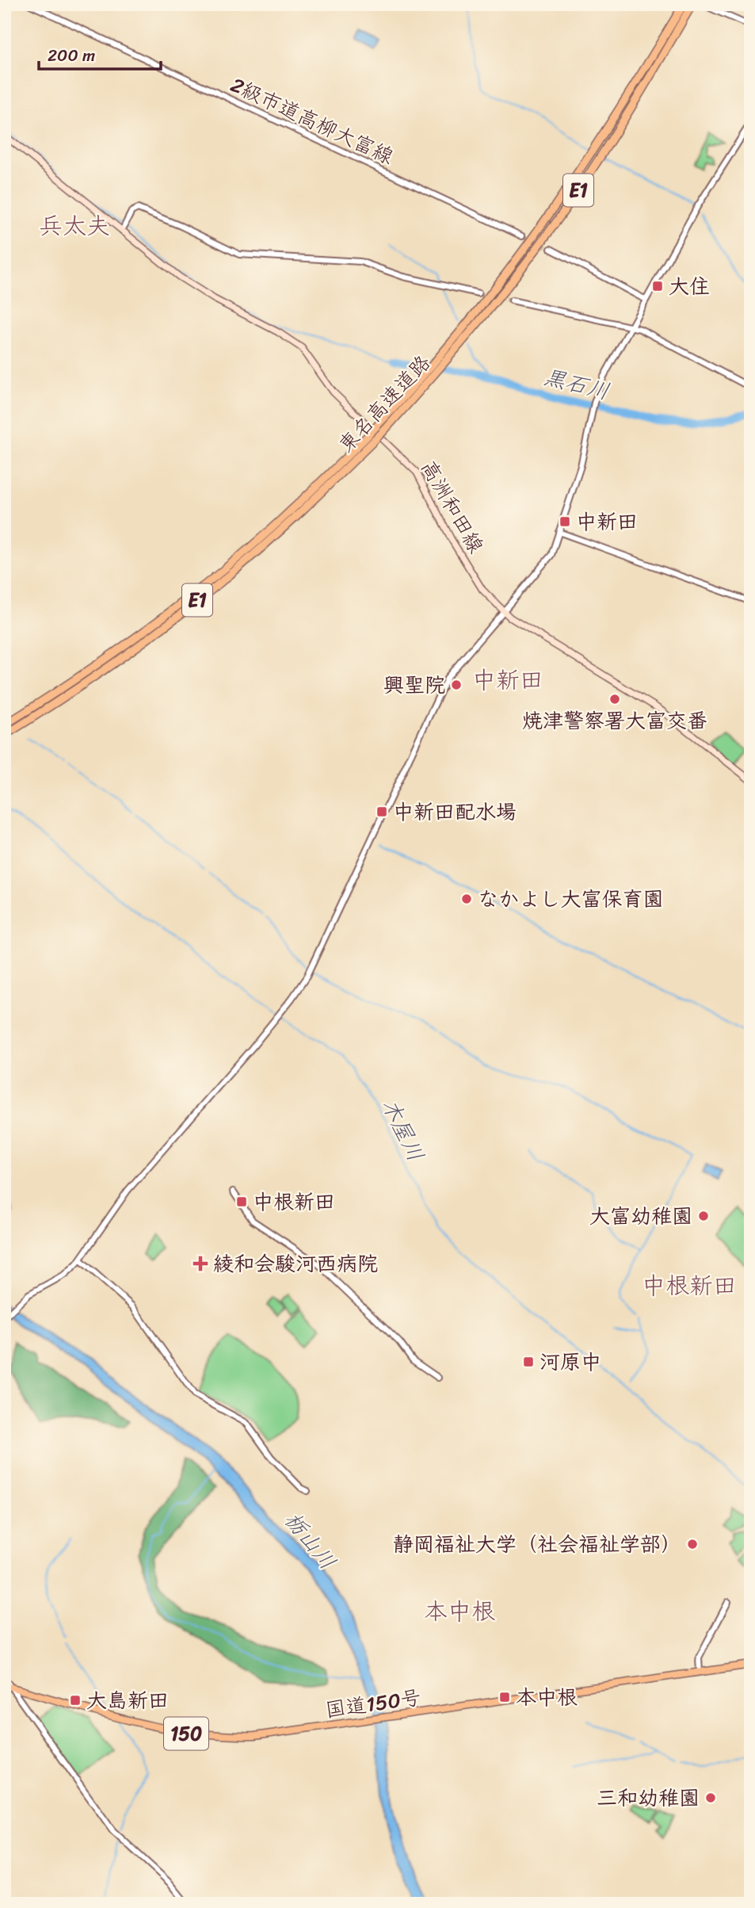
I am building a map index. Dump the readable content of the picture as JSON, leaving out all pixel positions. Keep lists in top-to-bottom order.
{
  "streets": {
    "highway": [
      "E1",
      "東名高速道路",
      "国道150号",
      "150"
    ],
    "main road": ["高洲和田線"],
    "street": ["2級市道高柳大富線"]
  },
  "districts": [
    "兵太夫",
    "中新田",
    "中根新田",
    "本中根"
  ],
  "water": ["黒石川", "木屋川", "栃山川"],
  "places": {
    "transit": [
      "大住",
      "中新田",
      "中新田配水場",
      "中根新田",
      "河原中",
      "本中根",
      "大島新田"
    ],
    "other": [
      "興聖院",
      "焼津警察署大富交番",
      "なかよし大富保育園",
      "大富幼稚園",
      "静岡福祉大学（社会福祉学部）",
      "三和幼稚園"
    ],
    "health": ["綾和会駿河西病院"]
  },
  "scale_bar": "200 m"
}
